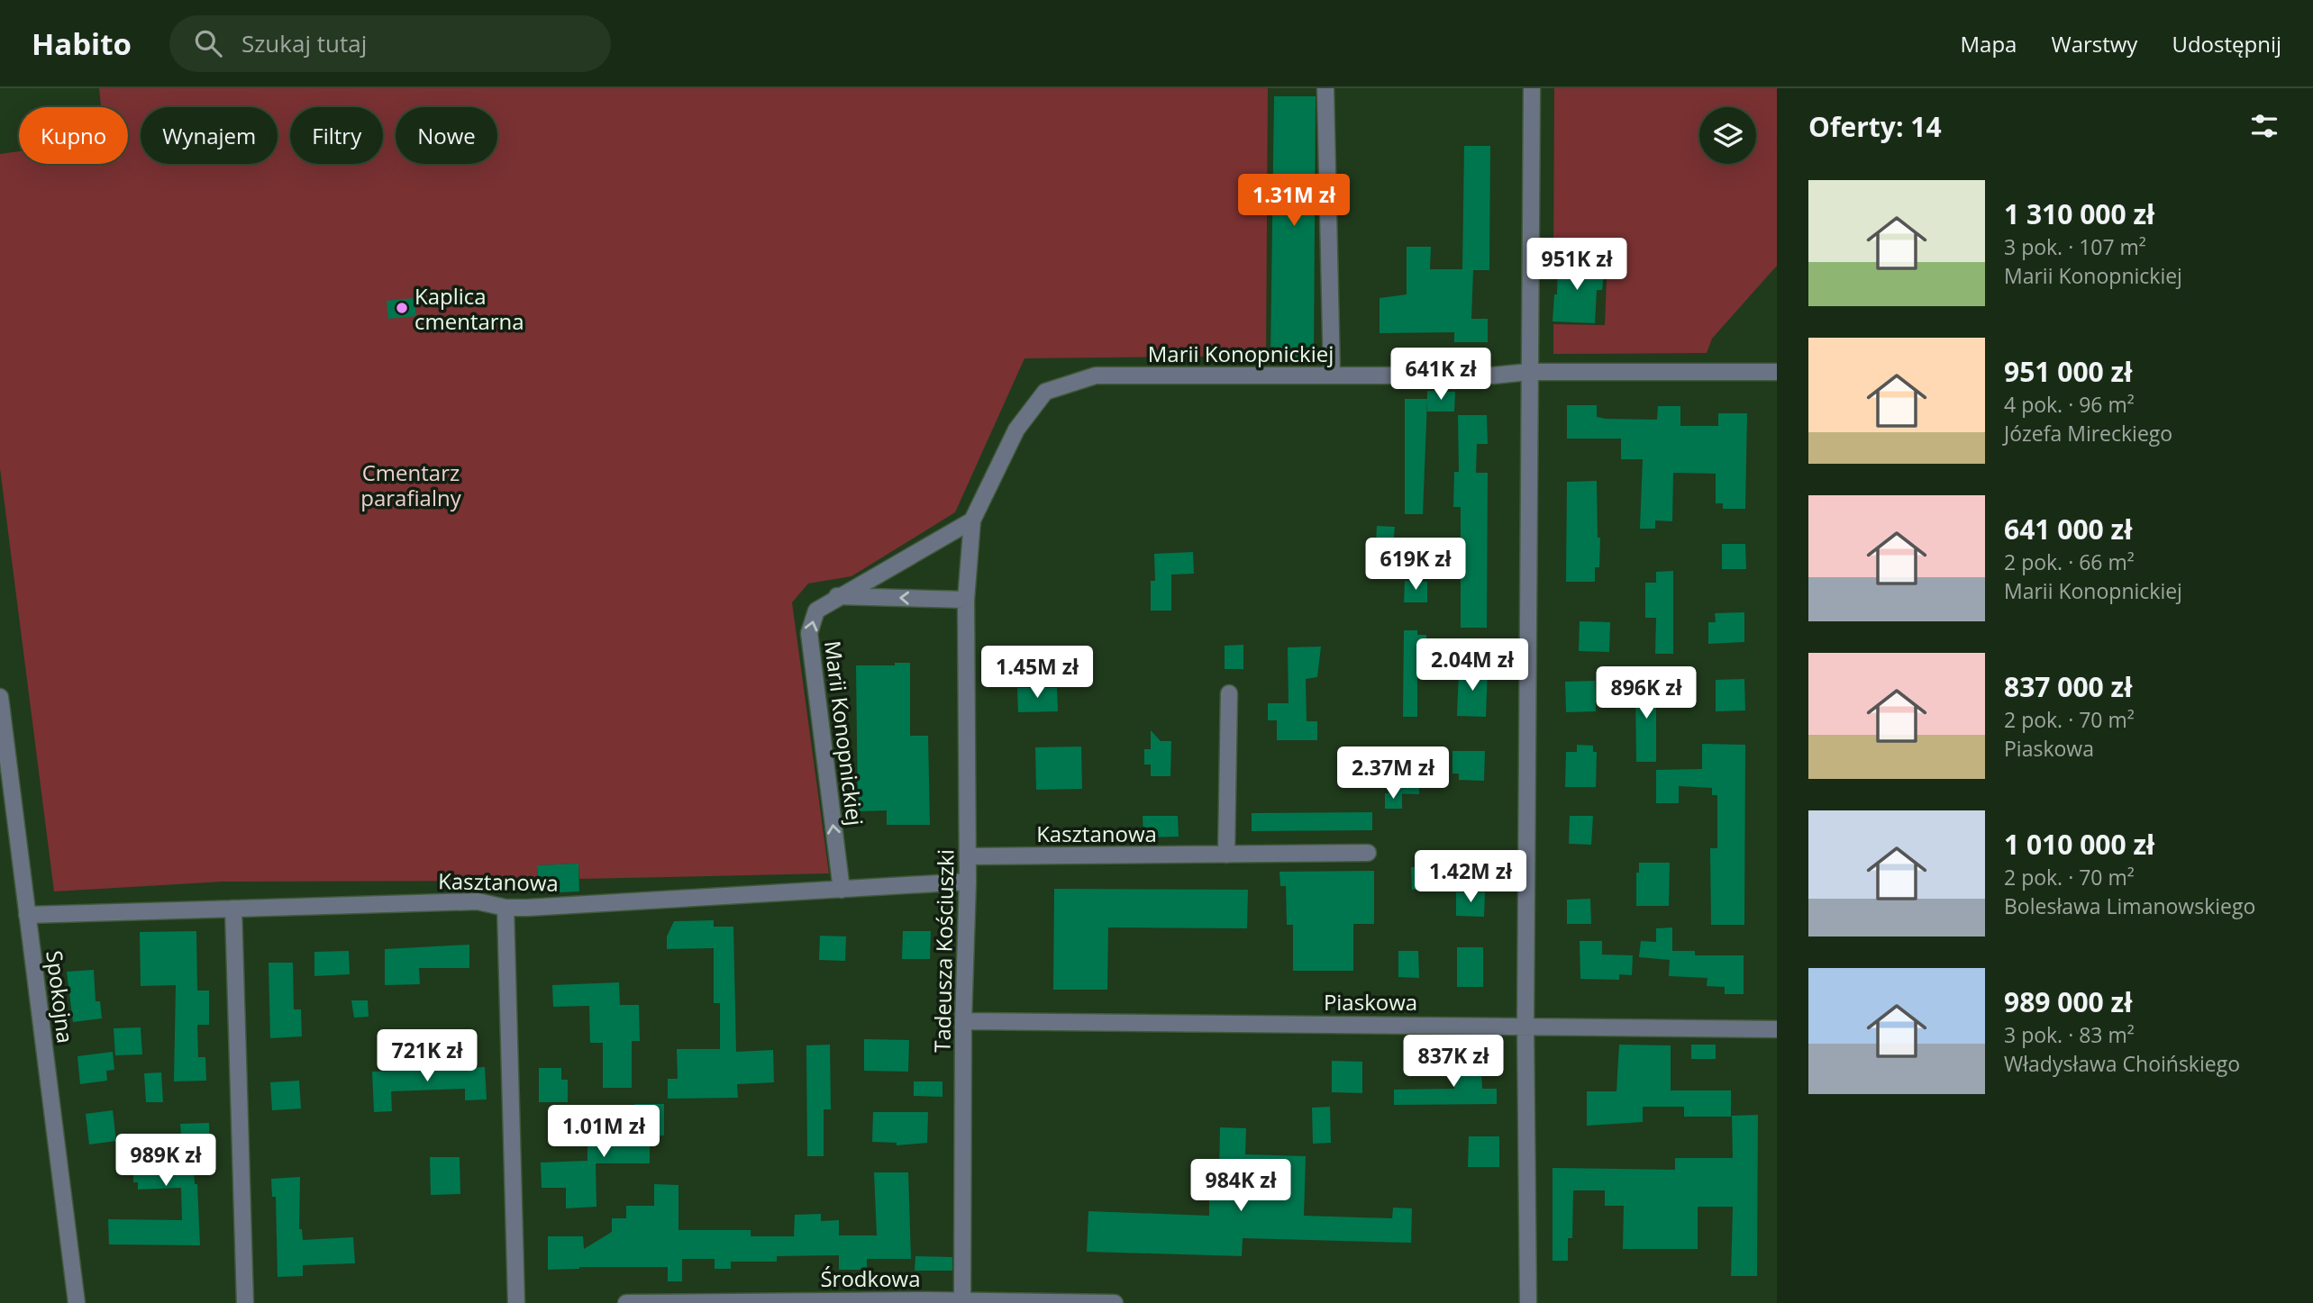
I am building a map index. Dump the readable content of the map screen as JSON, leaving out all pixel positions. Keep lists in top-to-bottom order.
{
  "streets": {
    "street": [
      "Marii Konopnickiej",
      "Kasztanowa",
      "Tadeusza Kościuszki",
      "Spokojna",
      "Piaskowa",
      "Środkowa"
    ]
  },
  "crossings": [
    ["Marii Konopnickiej", "Kasztanowa"],
    ["Marii Konopnickiej", "Tadeusza Kościuszki"],
    ["Kasztanowa", "Tadeusza Kościuszki"],
    ["Kasztanowa", "Spokojna"],
    ["Tadeusza Kościuszki", "Piaskowa"],
    ["Tadeusza Kościuszki", "Środkowa"]
  ],
  "parks": ["Cmentarz parafialny"],
  "places": ["Kaplica cmentarna"],
  "page": {
    "header": "Habito",
    "search": "Szukaj tutaj",
    "nav": ["Mapa", "Warstwy", "Udostępnij"],
    "heading": "Oferty: 14",
    "chip": [
      "Kupno",
      "Wynajem",
      "Filtry",
      "Nowe"
    ],
    "list": [
      {
        "name": "1 310 000 zł",
        "note": "3 pok. · 107 m² · Marii Konopnickiej"
      },
      {
        "name": "951 000 zł",
        "note": "4 pok. · 96 m² · Józefa Mireckiego"
      },
      {
        "name": "641 000 zł",
        "note": "2 pok. · 66 m² · Marii Konopnickiej"
      },
      {
        "name": "837 000 zł",
        "note": "2 pok. · 70 m² · Piaskowa"
      },
      {
        "name": "1 010 000 zł",
        "note": "2 pok. · 70 m² · Bolesława Limanowskiego"
      },
      {
        "name": "989 000 zł",
        "note": "3 pok. · 83 m² · Władysława Choińskiego"
      }
    ],
    "price": [
      "1.31M zł",
      "951K zł",
      "641K zł",
      "619K zł",
      "2.04M zł",
      "1.45M zł",
      "896K zł",
      "2.37M zł",
      "1.42M zł",
      "721K zł",
      "837K zł",
      "1.01M zł",
      "989K zł",
      "984K zł"
    ]
  }
}
